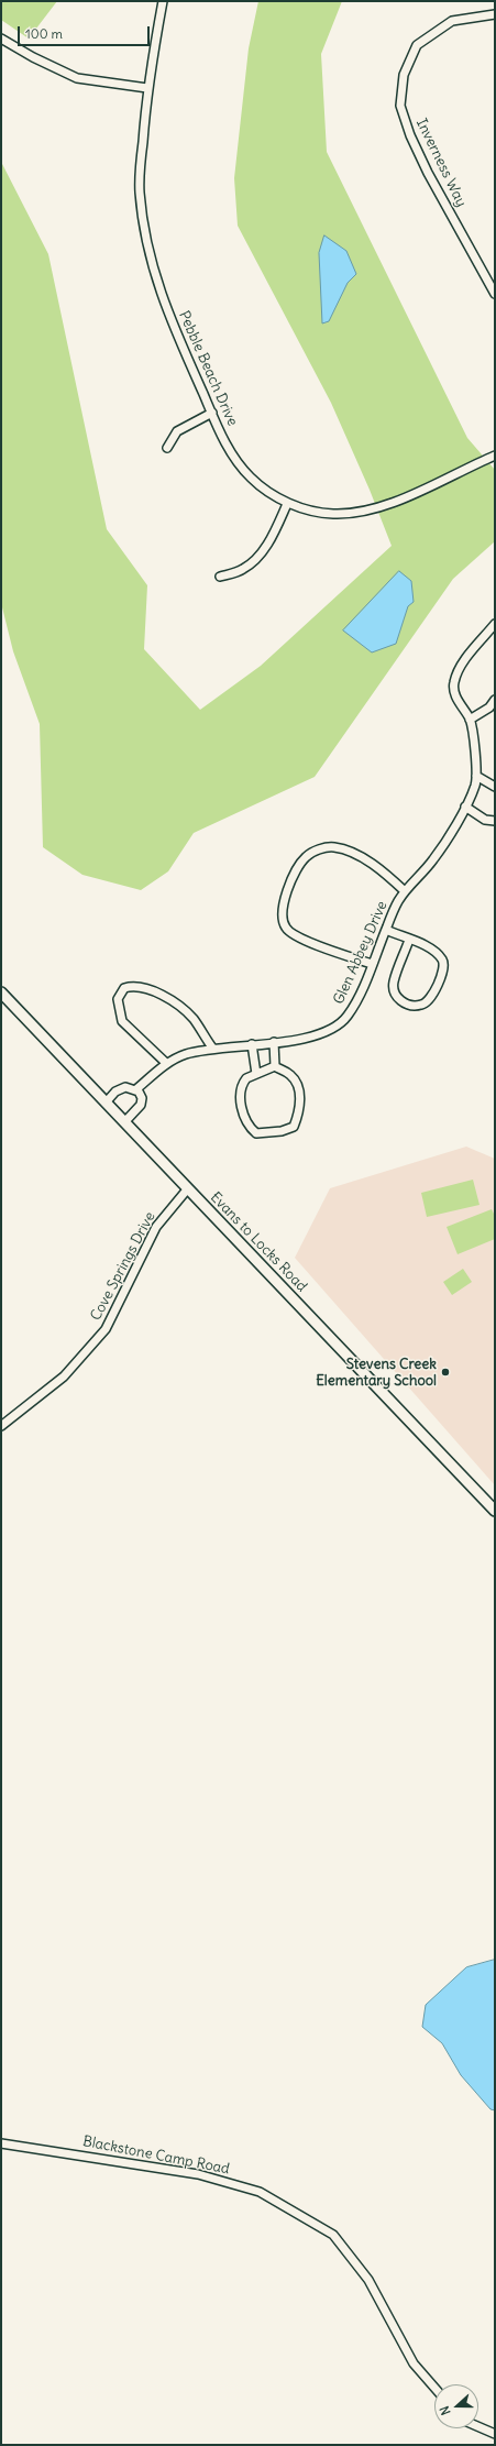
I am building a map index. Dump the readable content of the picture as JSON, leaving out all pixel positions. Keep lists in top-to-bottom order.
{
  "streets": {
    "street": [
      "Inverness Way",
      "Pebble Beach Drive",
      "Glen Abbey Drive",
      "Evans to Locks Road",
      "Cove Springs Drive",
      "Blackstone Camp Road"
    ]
  },
  "crossings": [
    ["Glen Abbey Drive", "Evans to Locks Road"],
    ["Evans to Locks Road", "Cove Springs Drive"]
  ],
  "places": ["Stevens Creek Elementary School"],
  "scale_bar": "100 m",
  "north": "left"
}
